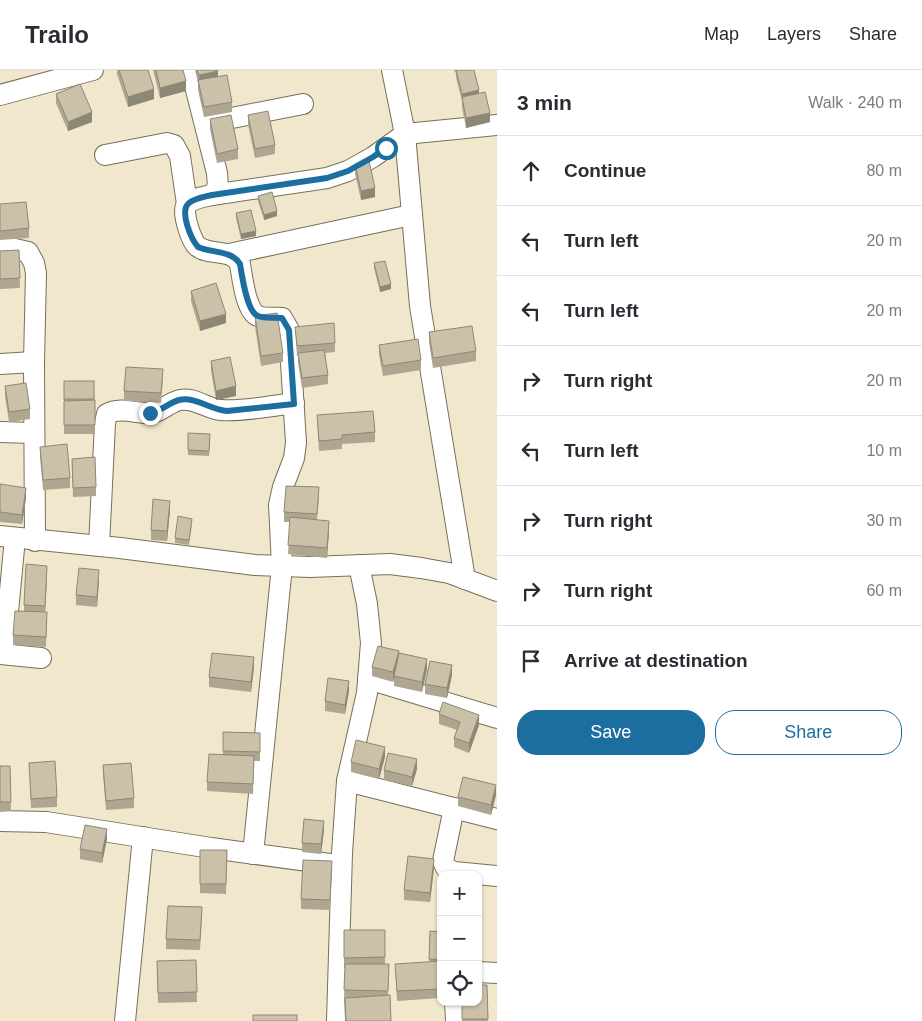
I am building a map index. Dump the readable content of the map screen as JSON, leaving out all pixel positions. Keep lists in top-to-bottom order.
{
  "page": {
    "header": "Trailo",
    "nav": ["Map", "Layers", "Share"],
    "heading": ["3 min", "Walk · 240 m"],
    "list": [
      ["Continue", "80 m"],
      ["Turn left", "20 m"],
      ["Turn left", "20 m"],
      ["Turn right", "20 m"],
      ["Turn left", "10 m"],
      ["Turn right", "30 m"],
      ["Turn right", "60 m"],
      "Arrive at destination"
    ],
    "buttons": ["Save", "Share"],
    "map_buttons": ["+", "−"]
  }
}
